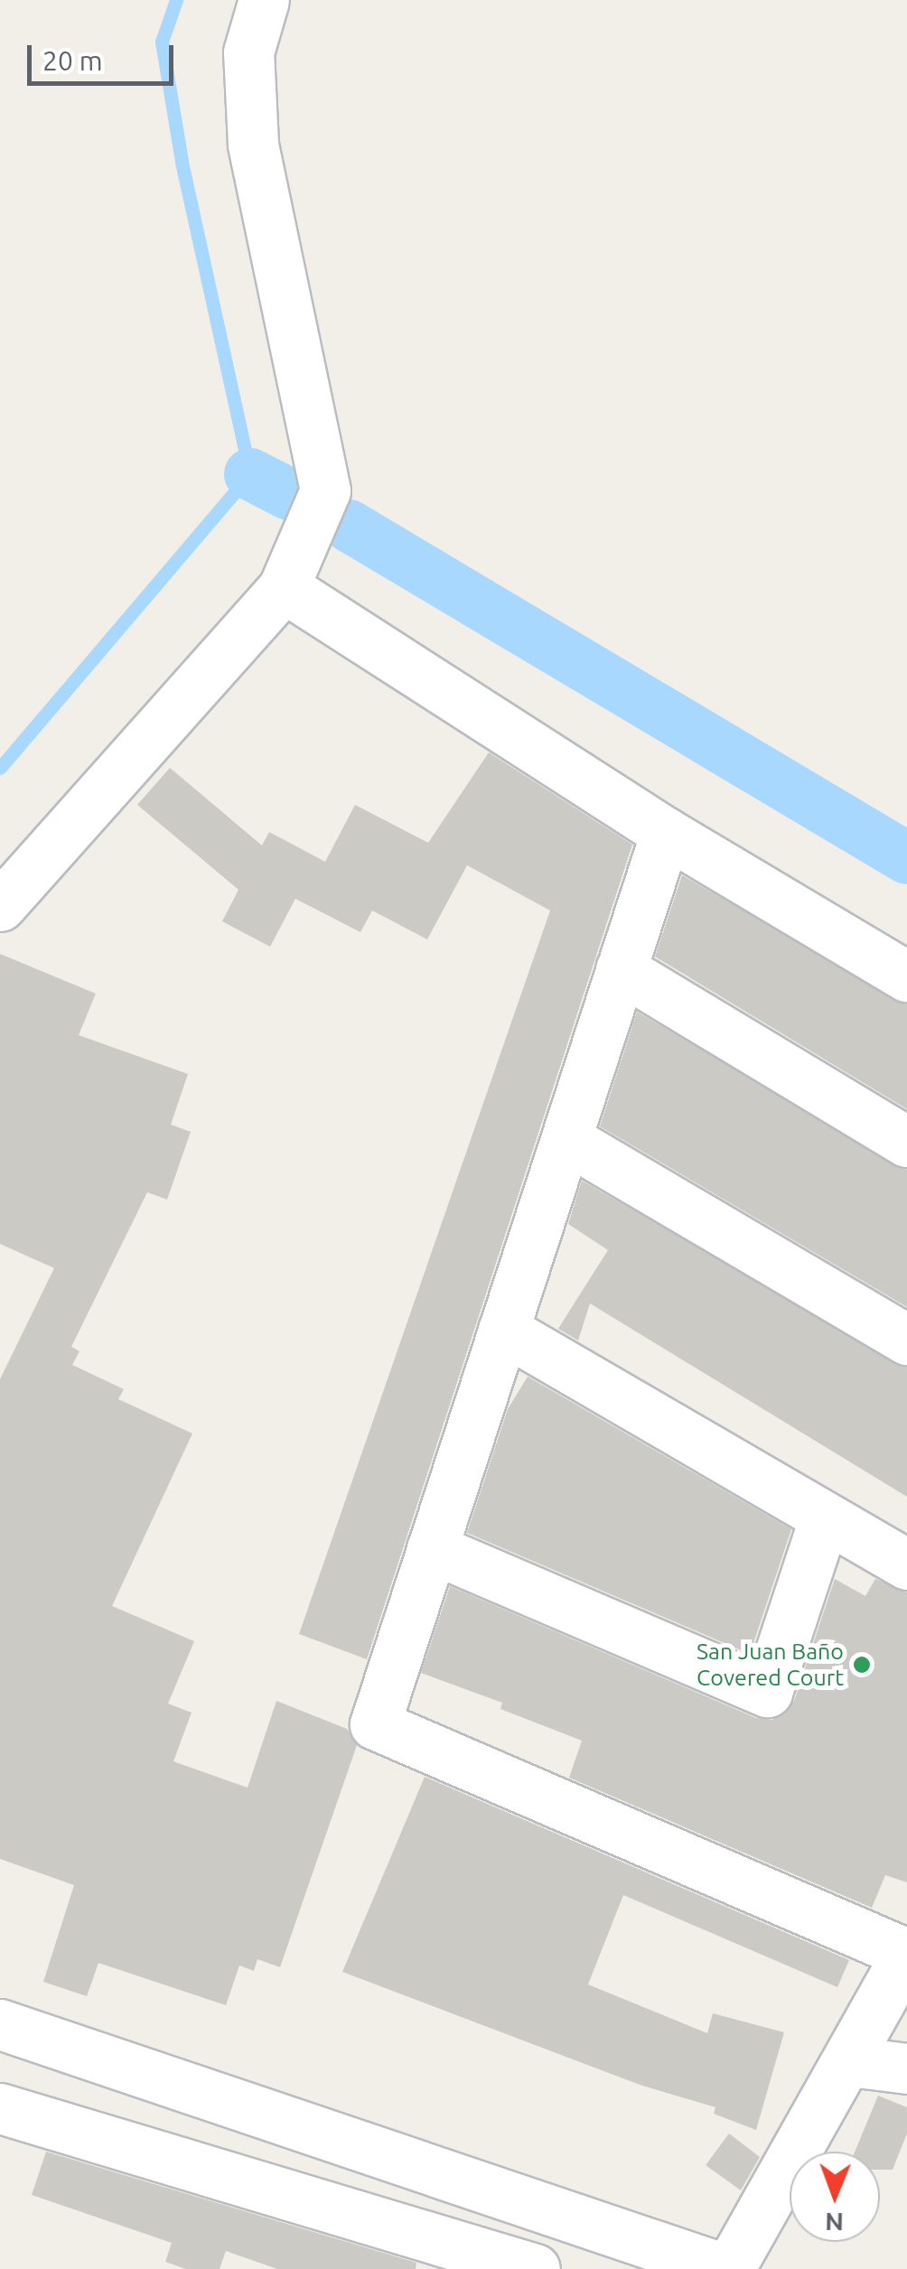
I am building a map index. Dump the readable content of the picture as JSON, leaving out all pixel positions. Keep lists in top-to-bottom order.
{
  "places": ["San Juan Baño Covered Court"],
  "scale_bar": "20 m",
  "north": "bottom"
}
